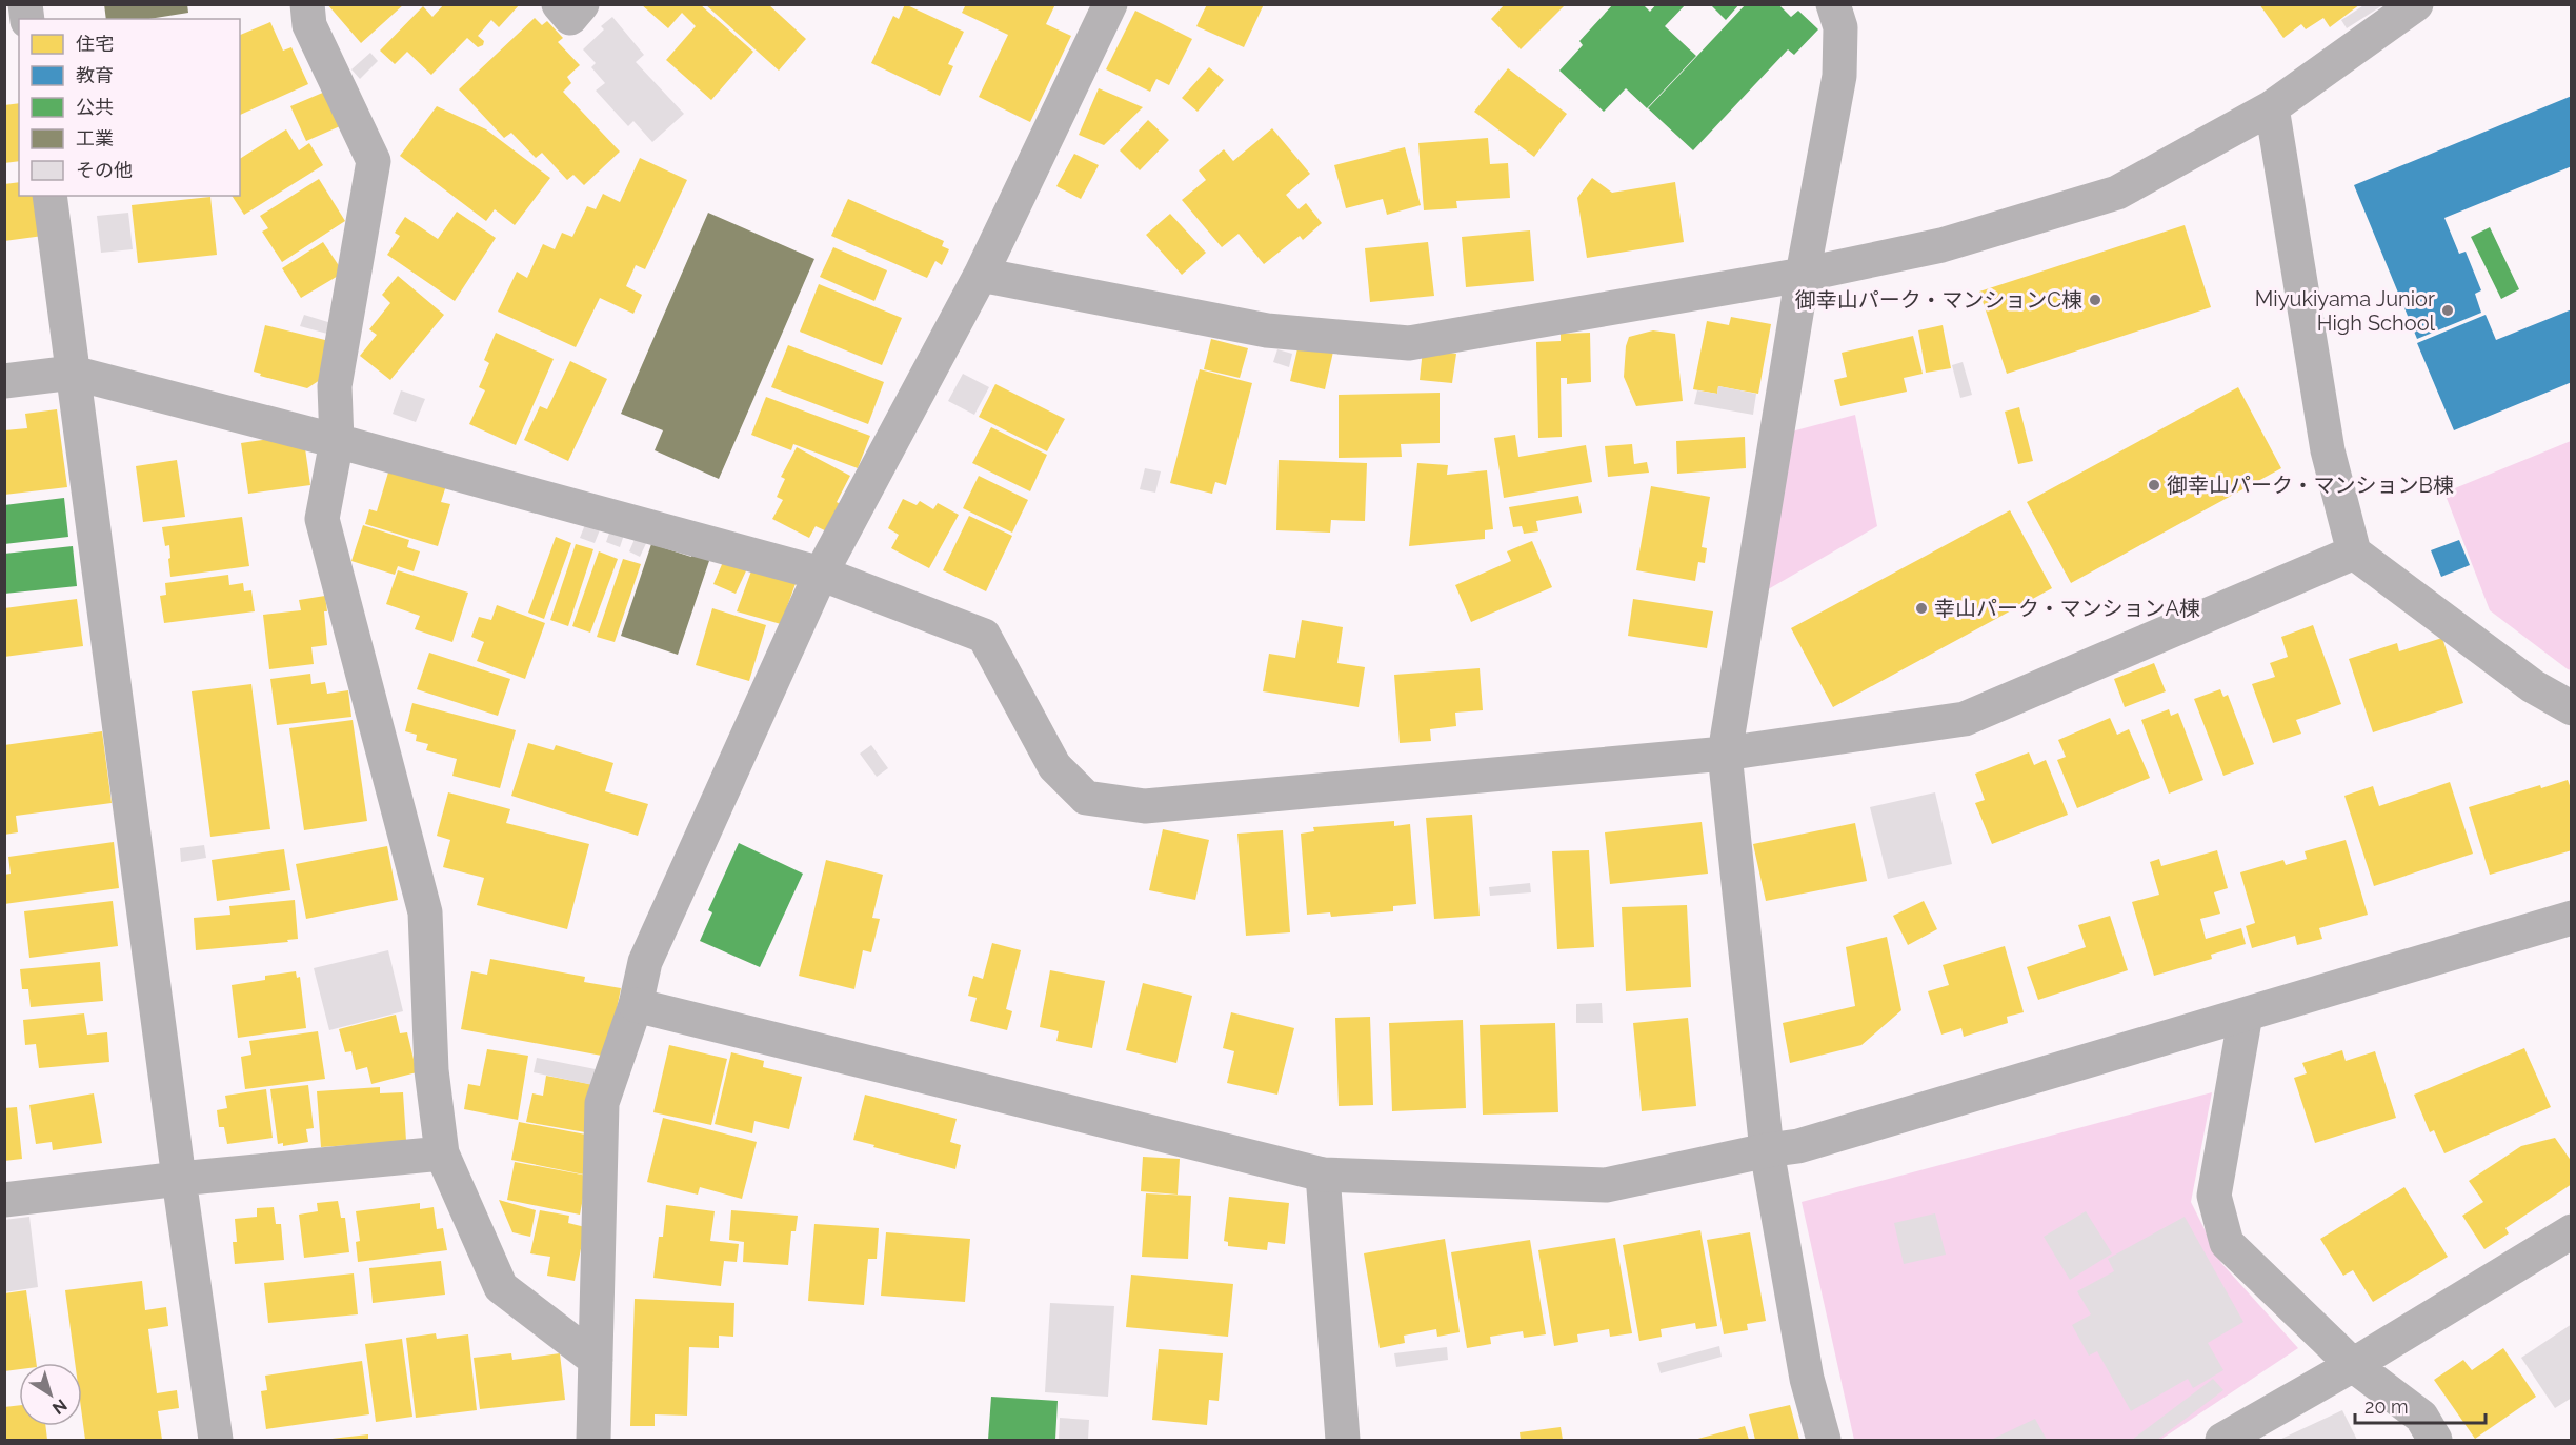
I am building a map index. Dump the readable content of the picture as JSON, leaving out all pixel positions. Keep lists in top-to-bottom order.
{
  "places": [
    "御幸山パーク・マンションC棟",
    "Miyukiyama Junior High School",
    "御幸山パーク・マンションB棟",
    "幸山パーク・マンションA棟"
  ],
  "legend": [
    "住宅",
    "教育",
    "公共",
    "工業",
    "その他"
  ],
  "scale_bar": "20 m",
  "north": "bottom right"
}
